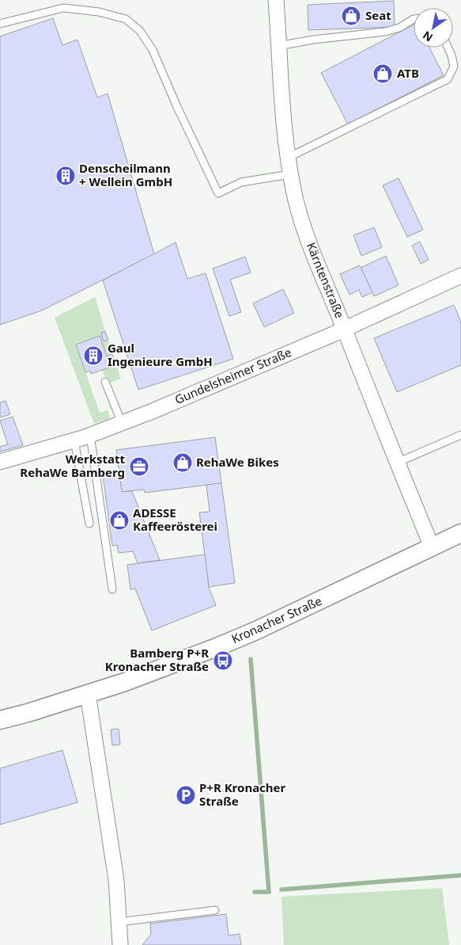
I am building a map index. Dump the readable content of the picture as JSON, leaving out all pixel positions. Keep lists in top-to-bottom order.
{
  "streets": {
    "street": ["Kärntenstraße", "Gundelsheimer Straße", "Kronacher Straße"]
  },
  "crossings": [
    ["Kärntenstraße", "Gundelsheimer Straße"],
    ["Kärntenstraße", "Kronacher Straße"]
  ],
  "places": {
    "shop": [
      "Seat",
      "ATB",
      "RehaWe Bikes",
      "ADESSE Kaffeerösterei"
    ],
    "building": ["Denscheilmann + Wellein GmbH", "Gaul Ingenieure GmbH"],
    "office": ["Werkstatt RehaWe Bamberg"],
    "bus stop": ["Bamberg P+R Kronacher Straße"],
    "parking": ["P+R Kronacher Straße"]
  },
  "north": "bottom left"
}
